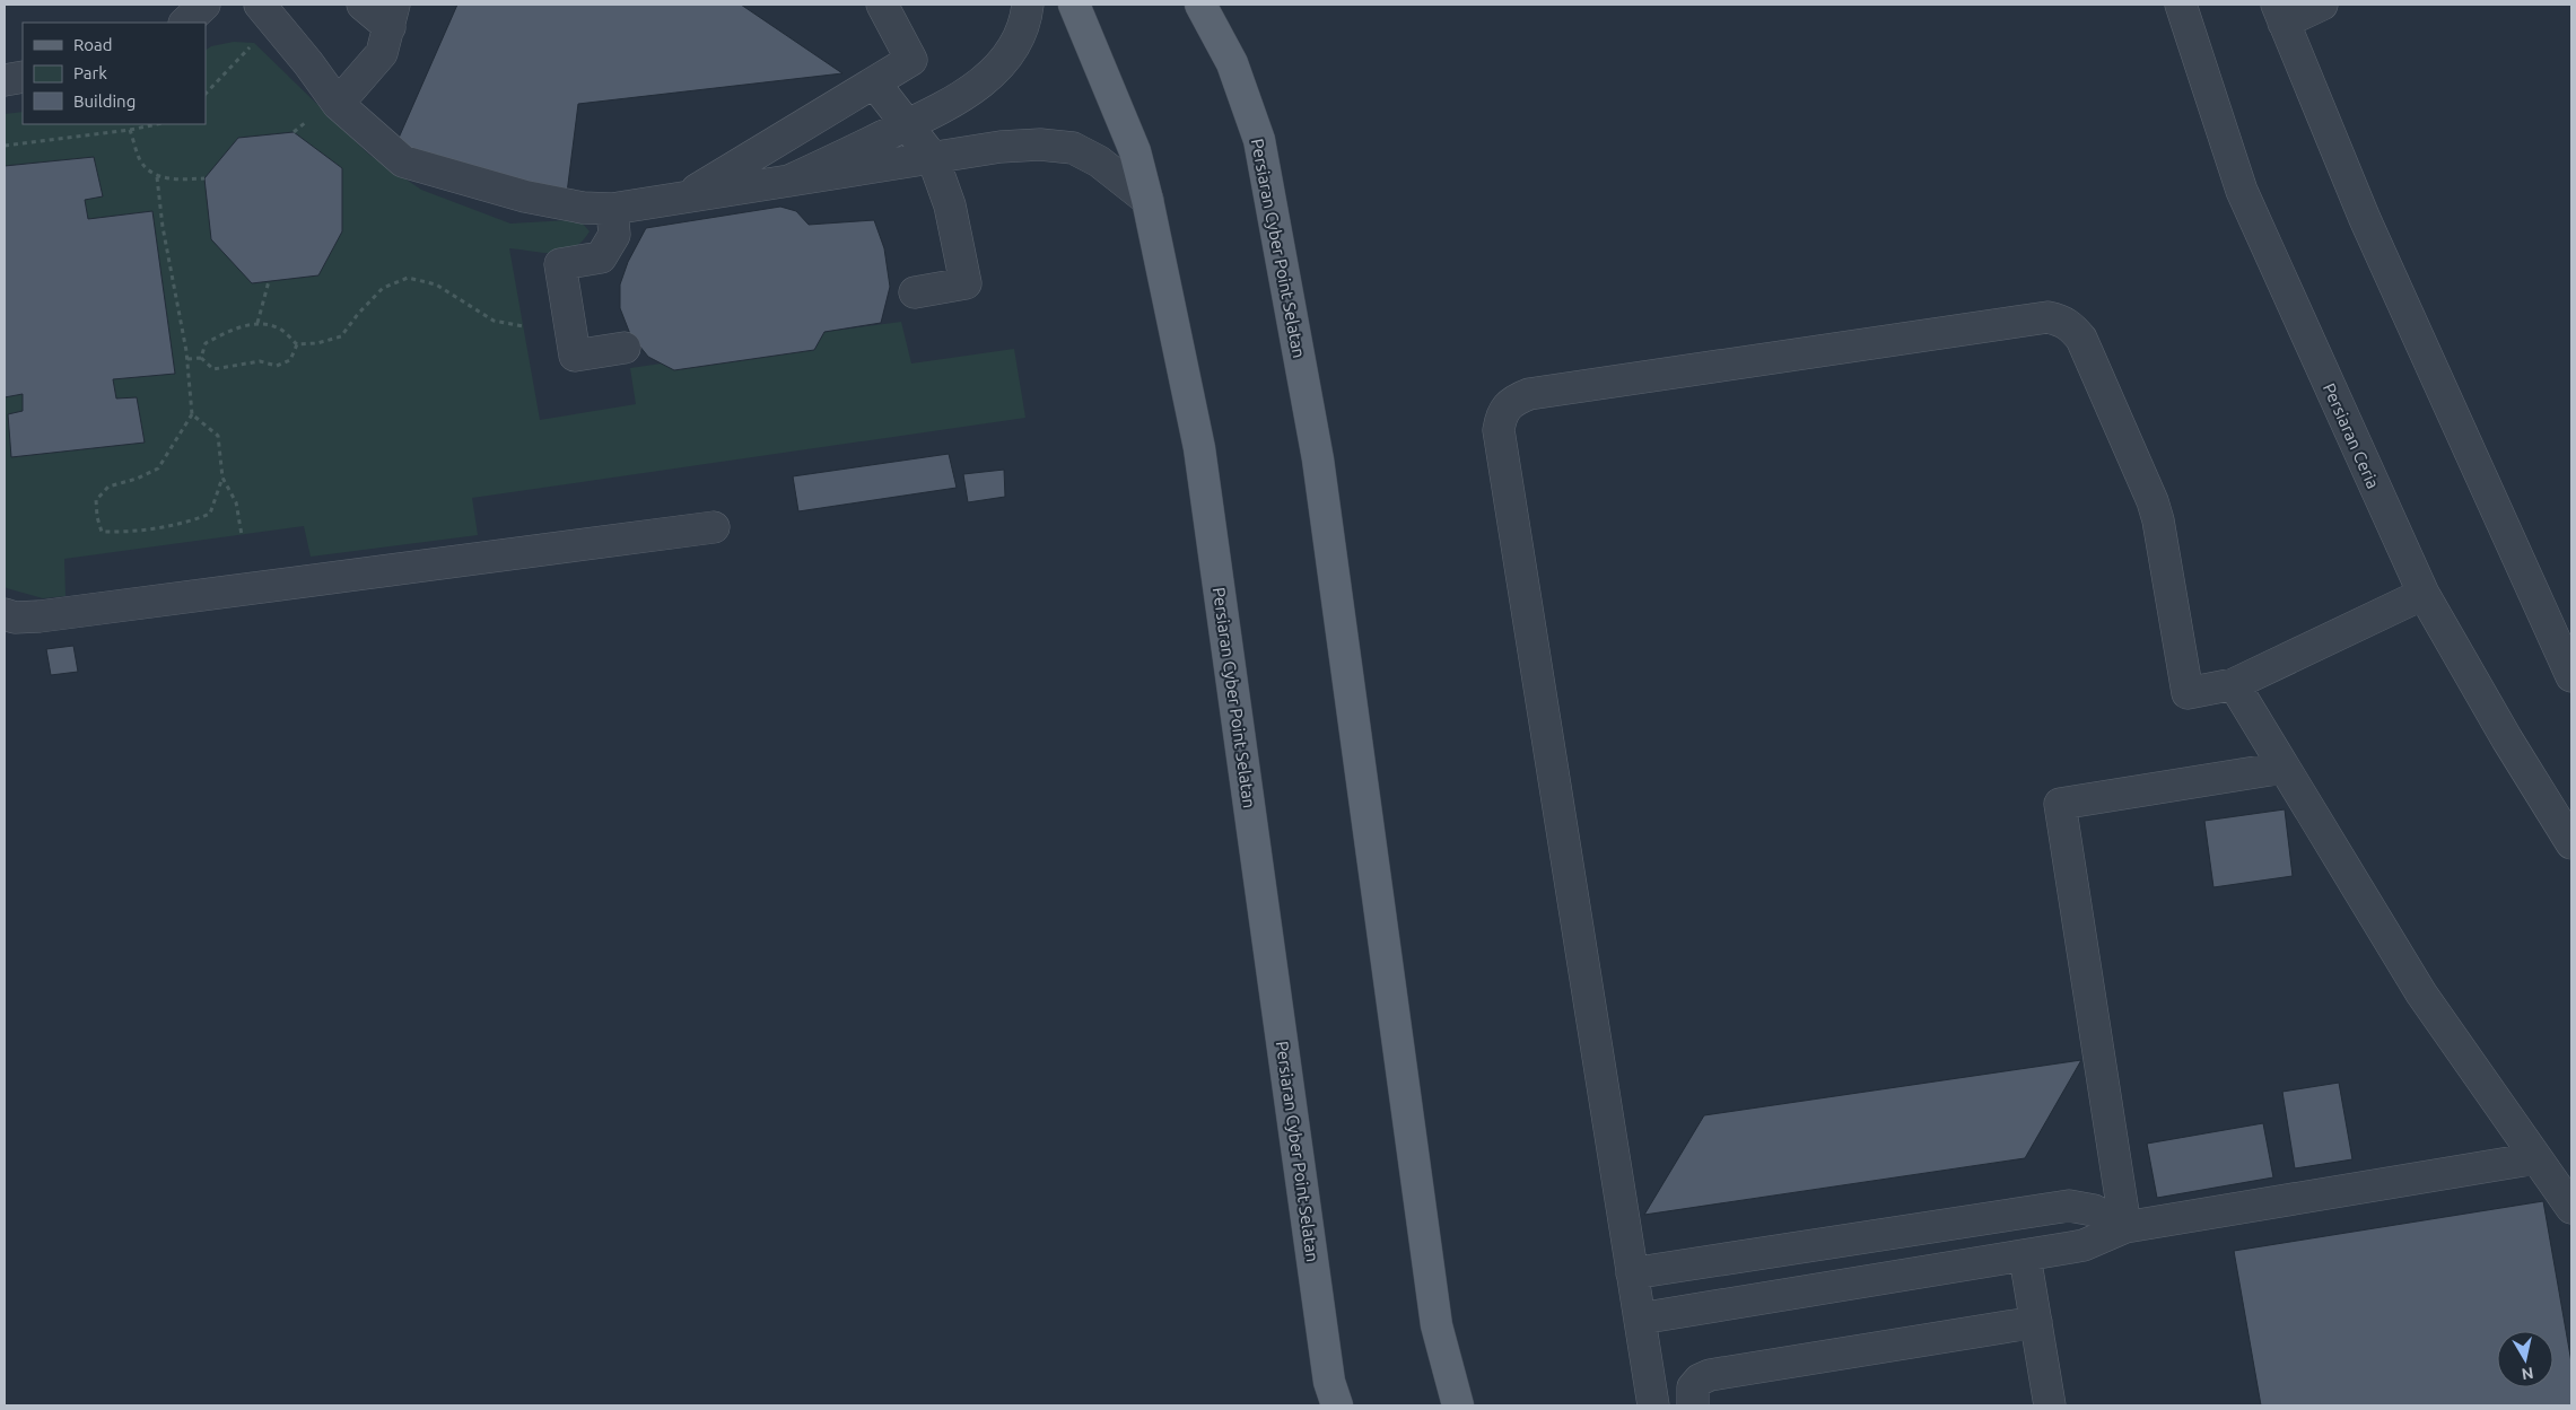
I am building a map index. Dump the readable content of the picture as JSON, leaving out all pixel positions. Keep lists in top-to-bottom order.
{
  "streets": {
    "main road": ["Persiaran Cyber Point Selatan"],
    "street": ["Persiaran Ceria"]
  },
  "legend": ["Road", "Park", "Building"],
  "north": "bottom"
}
